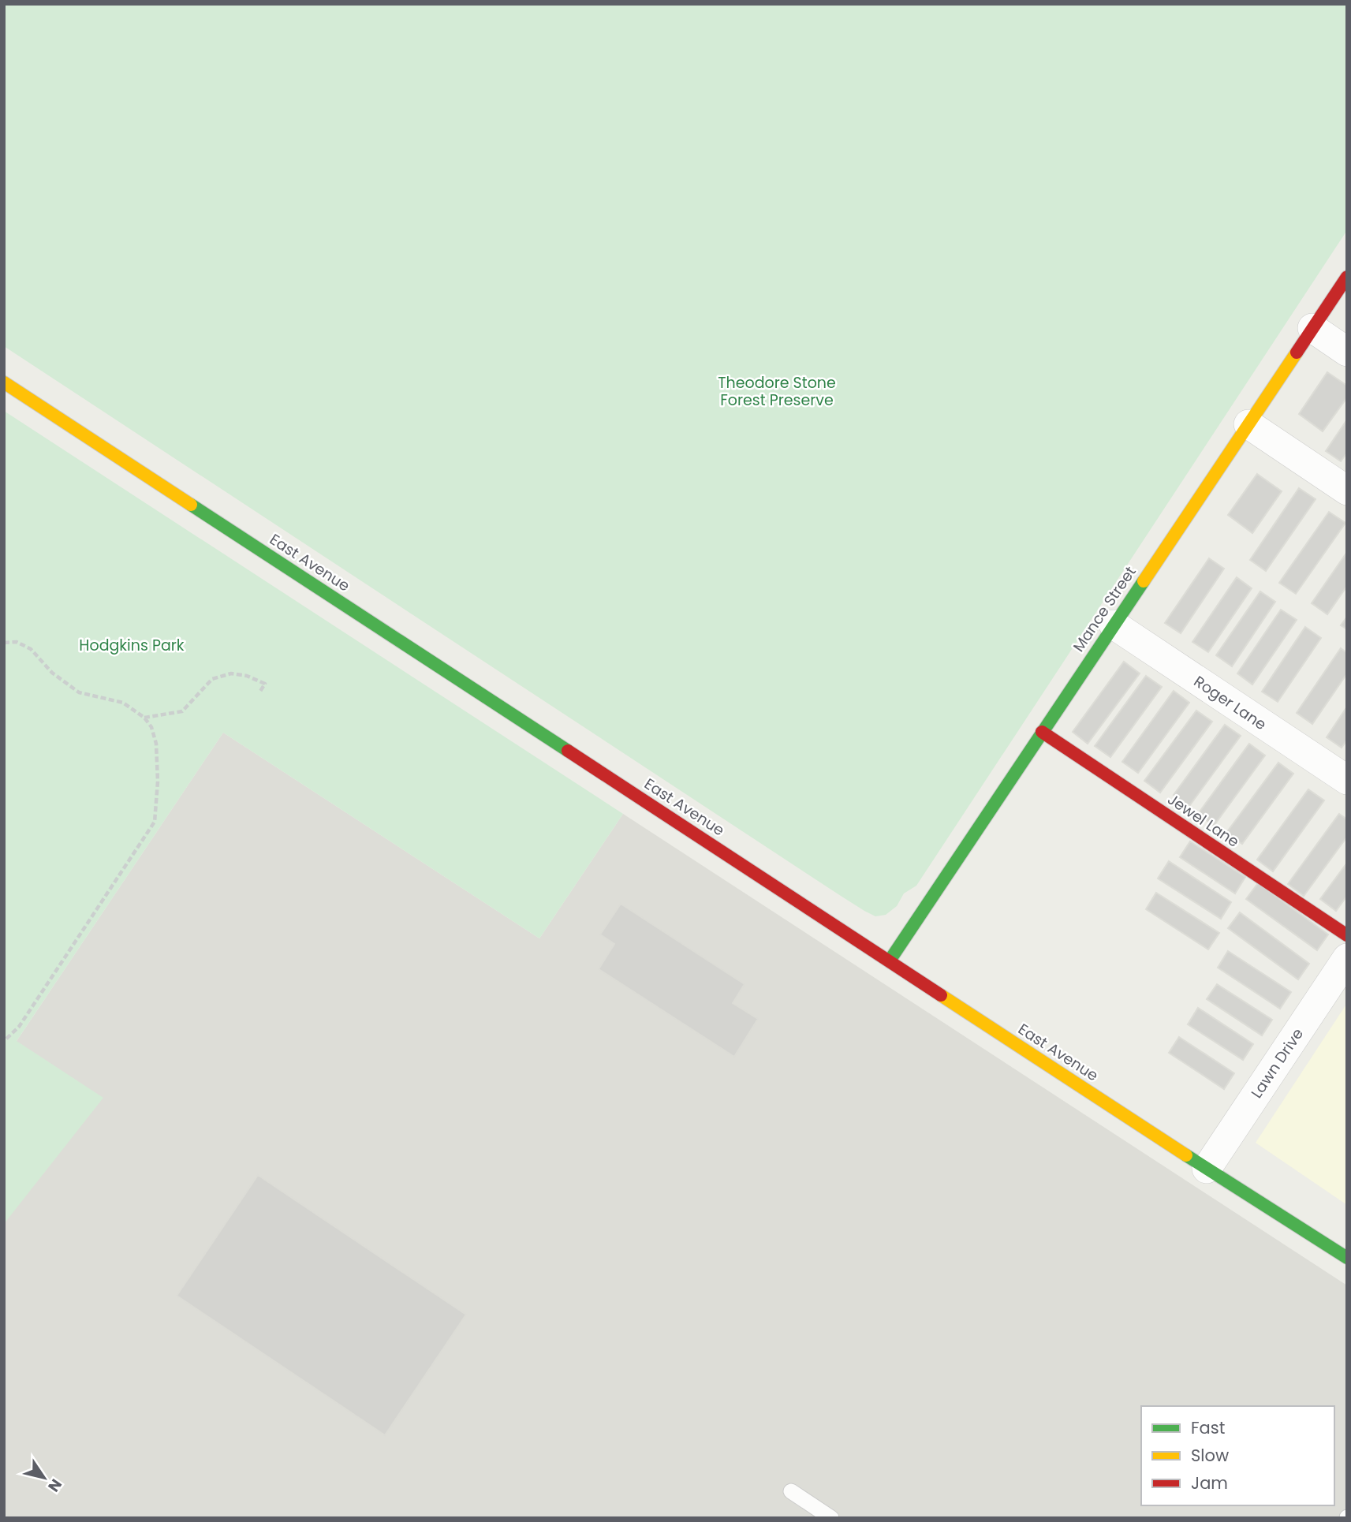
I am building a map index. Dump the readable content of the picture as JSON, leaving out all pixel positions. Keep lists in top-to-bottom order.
{
  "streets": {
    "street": [
      "East Avenue",
      "Mance Street",
      "Roger Lane",
      "Jewel Lane",
      "Lawn Drive"
    ]
  },
  "crossings": [
    ["East Avenue", "Mance Street"],
    ["East Avenue", "Lawn Drive"],
    ["Mance Street", "Roger Lane"],
    ["Mance Street", "Jewel Lane"]
  ],
  "parks": ["Theodore Stone Forest Preserve", "Hodgkins Park"],
  "legend": ["Fast", "Slow", "Jam"],
  "north": "bottom right"
}
